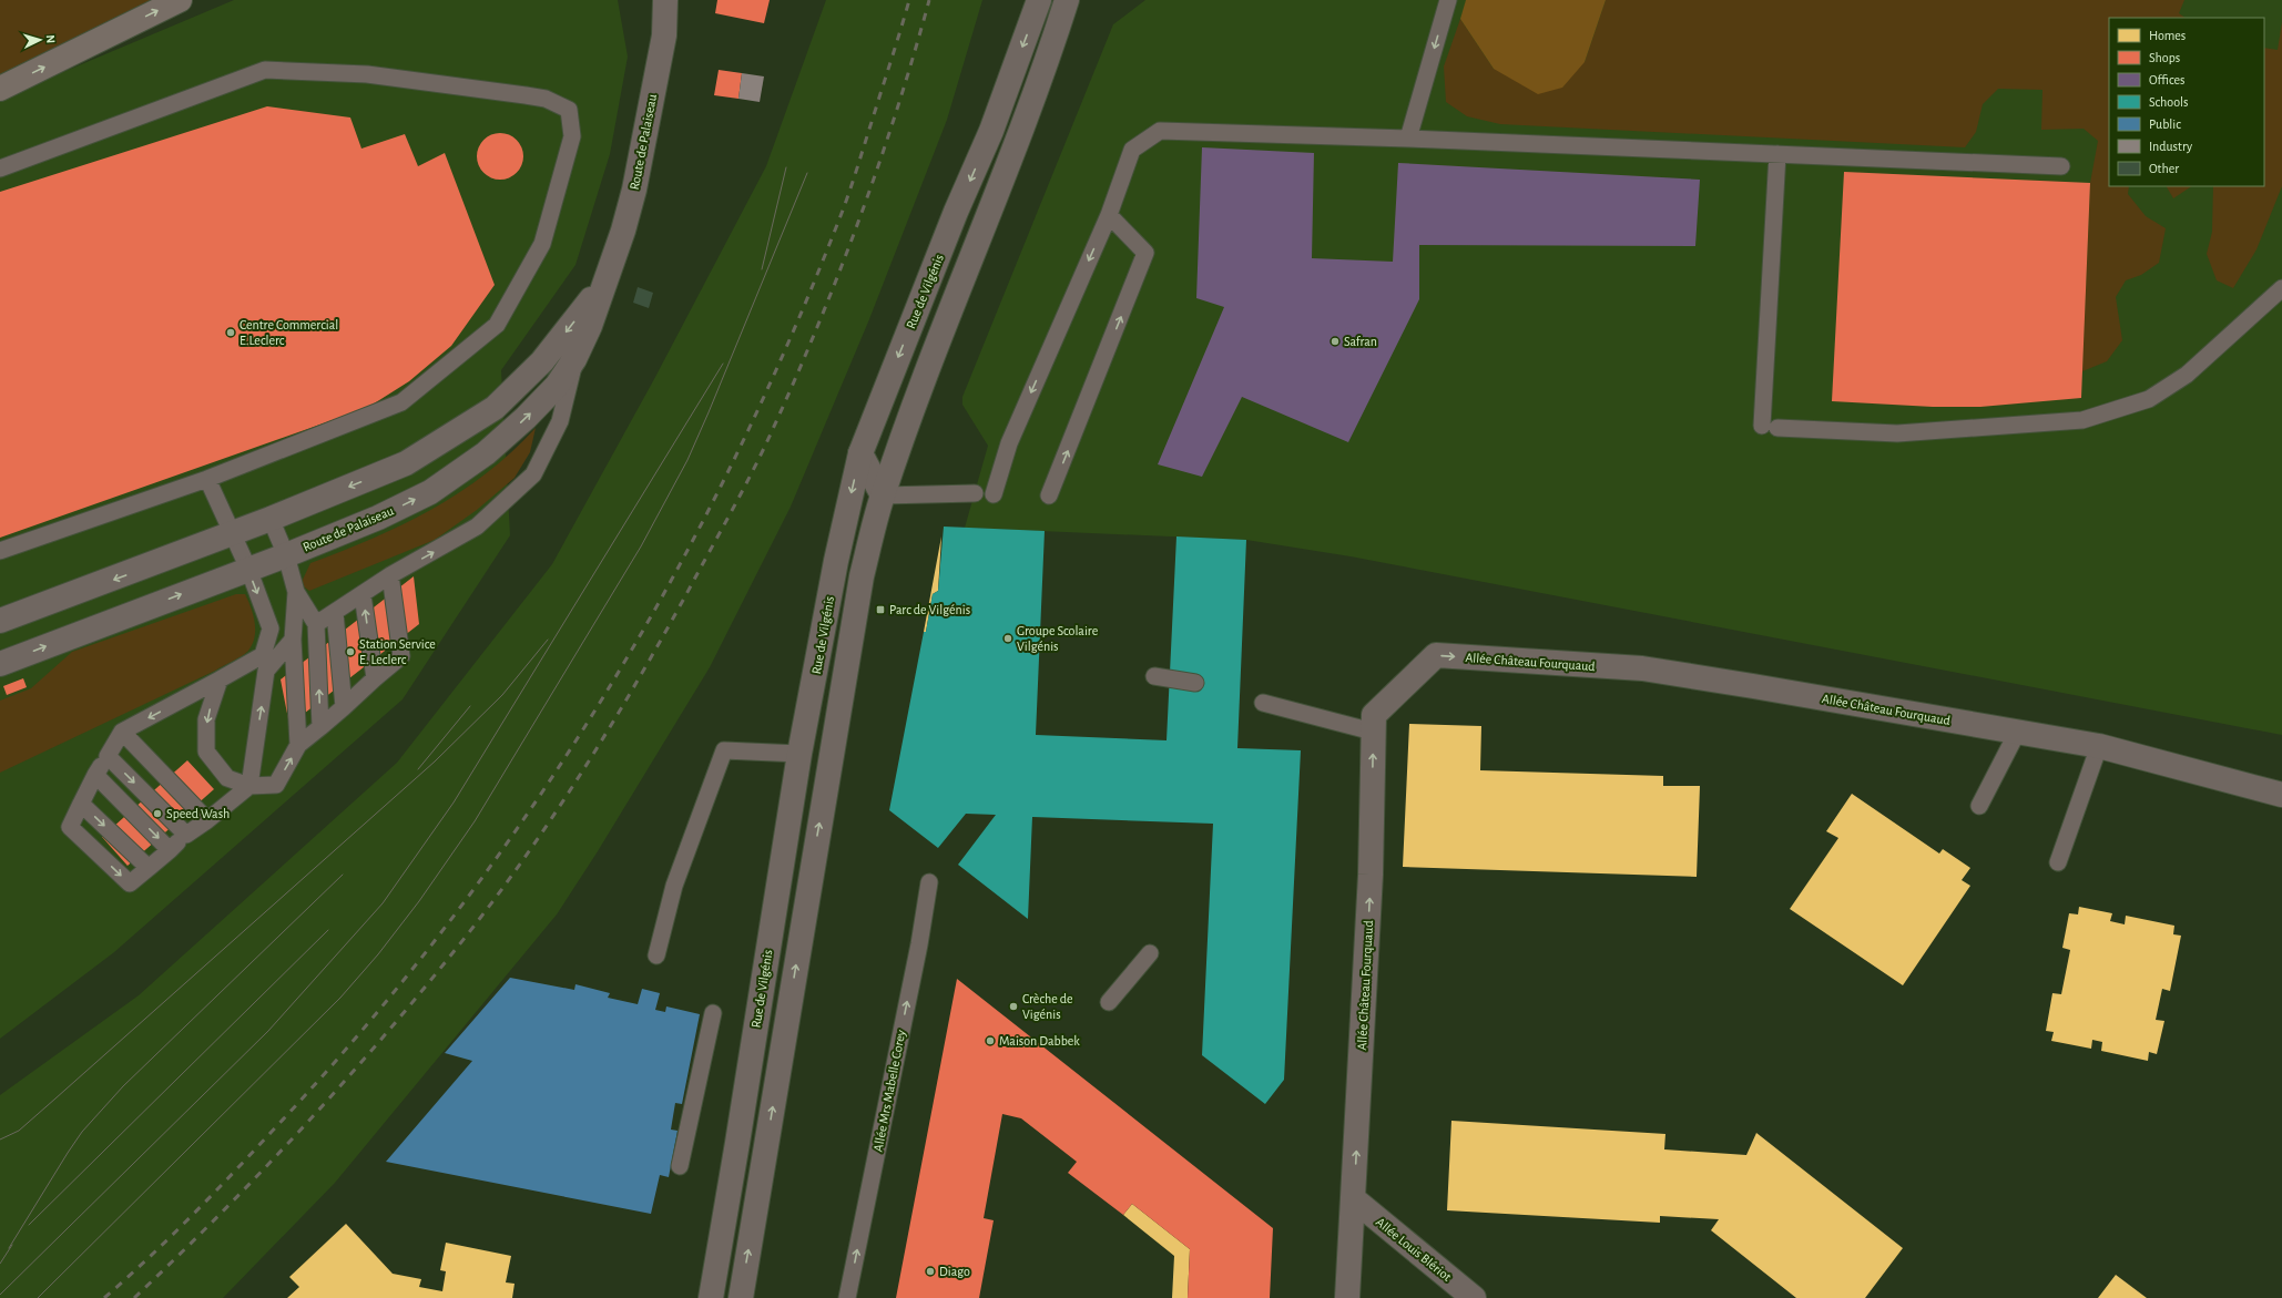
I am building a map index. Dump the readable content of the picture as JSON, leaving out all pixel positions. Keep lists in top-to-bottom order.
{
  "streets": {
    "street": [
      "Route de Palaiseau",
      "Rue de Vilgénis",
      "Allée Château Fourquaud",
      "Allée Louis Blériot"
    ],
    "lane": ["Allée Mrs Mabelle Corey"]
  },
  "crossings": [
    ["Allée Château Fourquaud", "Allée Louis Blériot"]
  ],
  "one_way": ["Allée Mrs Mabelle Corey"],
  "places": {
    "other": [
      "Centre Commercial E.Leclerc",
      "Safran",
      "Groupe Scolaire Vilgénis",
      "Station Service E. Leclerc",
      "Speed Wash",
      "Crèche de Vigénis",
      "Maison Dabbek",
      "Diago"
    ],
    "transit": ["Parc de Vilgénis"]
  },
  "legend": [
    "Homes",
    "Shops",
    "Offices",
    "Schools",
    "Public",
    "Industry",
    "Other"
  ],
  "north": "right"
}
